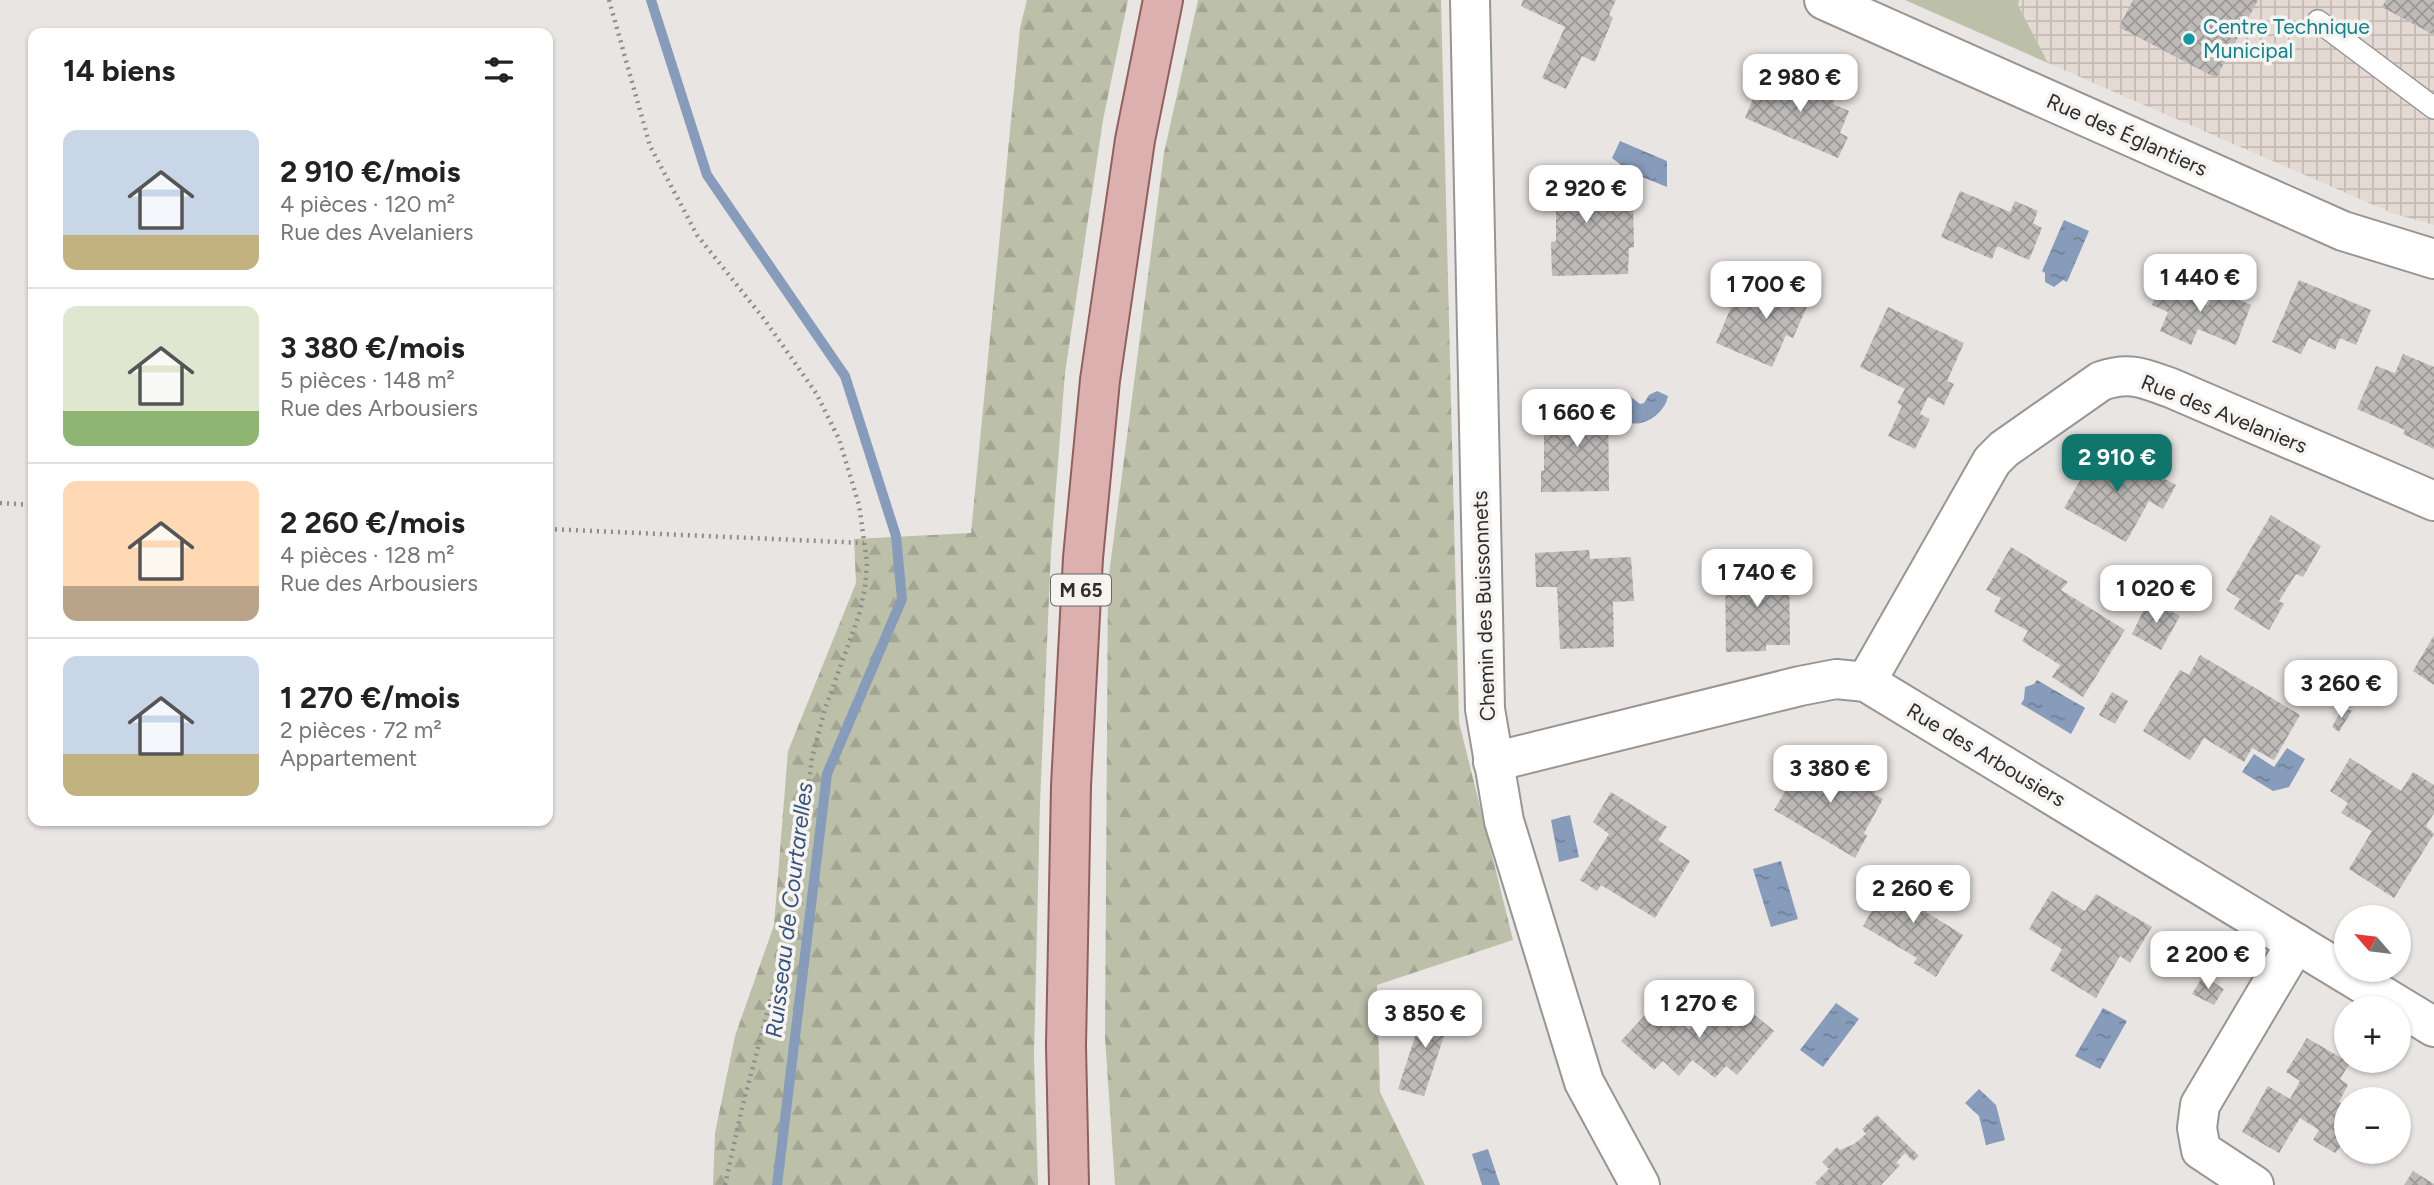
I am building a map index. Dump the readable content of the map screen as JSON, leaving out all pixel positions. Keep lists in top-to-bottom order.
{
  "streets": {
    "main road": ["M 65"],
    "street": [
      "Rue des Églantiers",
      "Rue des Avelaniers",
      "Chemin des Buissonnets",
      "Rue des Arbousiers"
    ]
  },
  "crossings": [
    ["Rue des Avelaniers", "Rue des Arbousiers"],
    ["Chemin des Buissonnets", "Rue des Arbousiers"]
  ],
  "water": ["Ruisseau de Courtarelles"],
  "places": ["Centre Technique Municipal"],
  "north": "top left",
  "page": {
    "heading": "14 biens",
    "price": [
      "2 980 €",
      "2 920 €",
      "1 440 €",
      "1 700 €",
      "1 660 €",
      "2 910 €",
      "1 740 €",
      "1 020 €",
      "3 260 €",
      "3 380 €",
      "2 260 €",
      "2 200 €",
      "1 270 €",
      "3 850 €"
    ],
    "list": [
      {
        "name": "2 910 €/mois",
        "note": "4 pièces · 120 m² · Rue des Avelaniers"
      },
      {
        "name": "3 380 €/mois",
        "note": "5 pièces · 148 m² · Rue des Arbousiers"
      },
      {
        "name": "2 260 €/mois",
        "note": "4 pièces · 128 m² · Rue des Arbousiers"
      },
      {
        "name": "1 270 €/mois",
        "note": "2 pièces · 72 m² · Appartement"
      }
    ],
    "map_buttons": ["+", "−"]
  }
}
